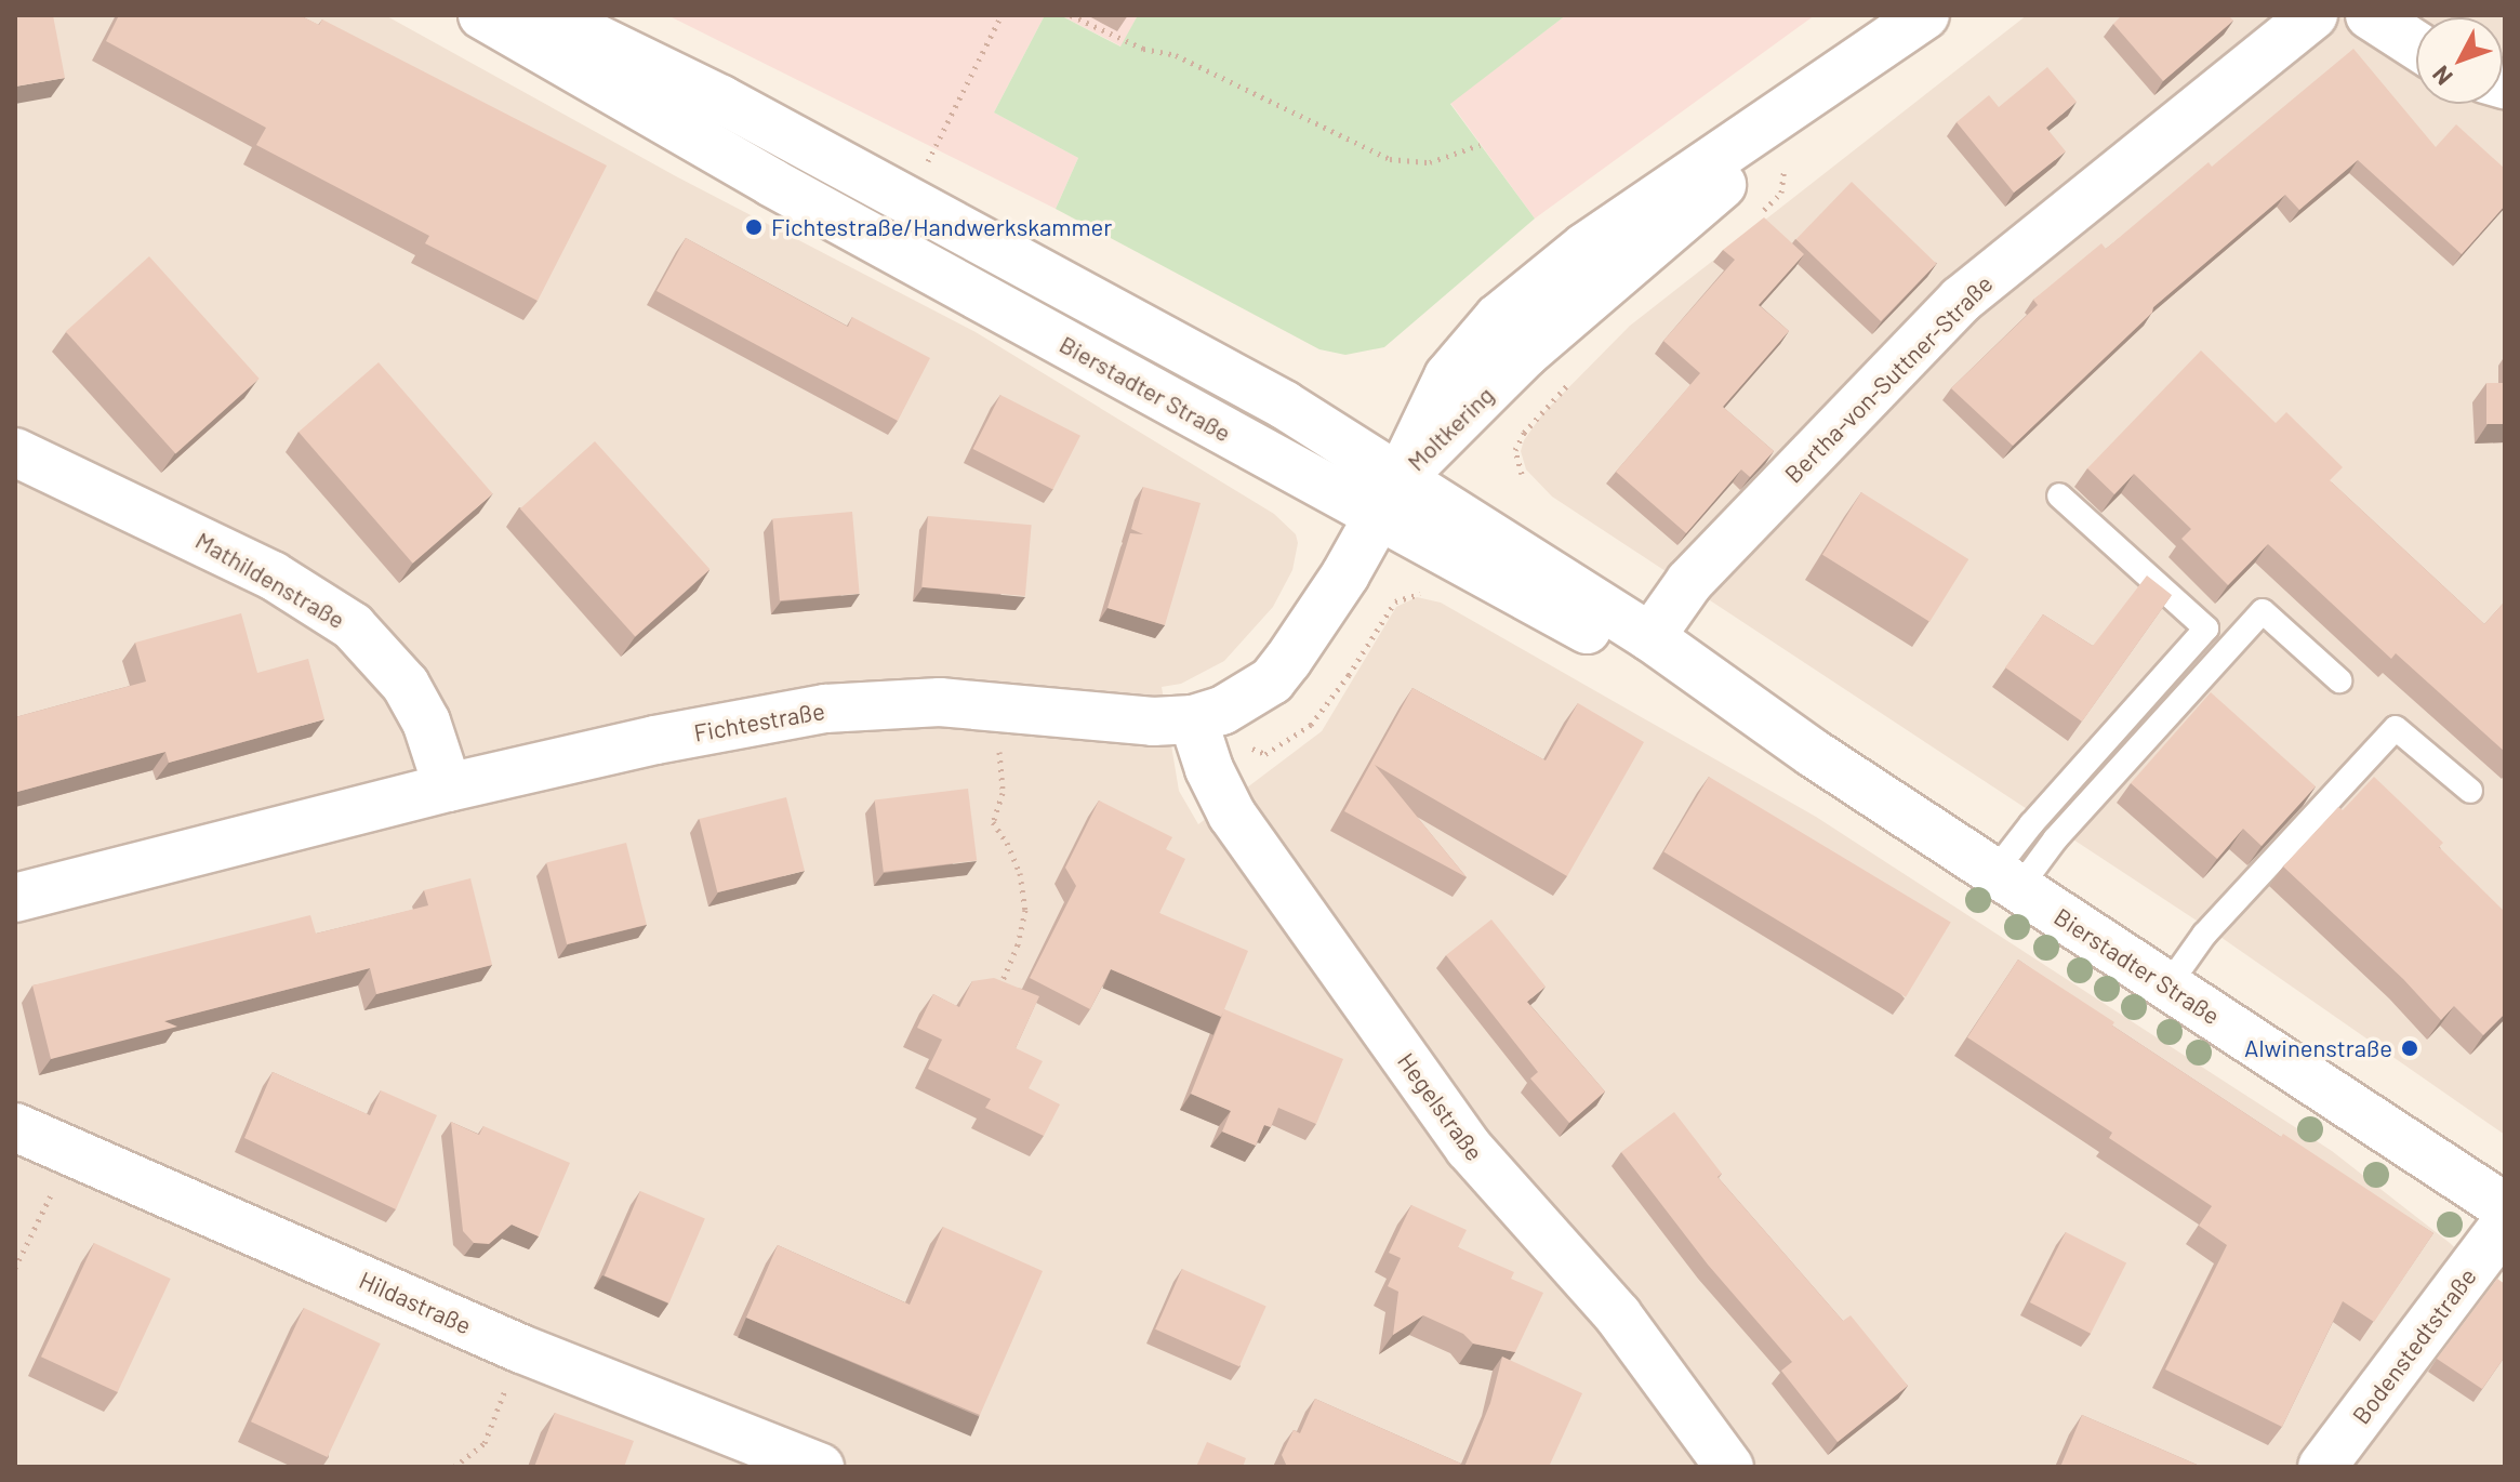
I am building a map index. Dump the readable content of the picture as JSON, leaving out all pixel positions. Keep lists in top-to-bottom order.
{
  "streets": {
    "street": [
      "Bertha-von-Suttner-Straße",
      "Bierstadter Straße",
      "Moltkering",
      "Mathildenstraße",
      "Fichtestraße",
      "Hegelstraße",
      "Hildastraße",
      "Bodenstedtstraße"
    ]
  },
  "crossings": [
    ["Bertha-von-Suttner-Straße", "Bierstadter Straße"],
    ["Bierstadter Straße", "Moltkering"],
    ["Bierstadter Straße", "Fichtestraße"],
    ["Moltkering", "Fichtestraße"],
    ["Mathildenstraße", "Fichtestraße"],
    ["Fichtestraße", "Hegelstraße"]
  ],
  "places": ["Fichtestraße/Handwerkskammer", "Alwinenstraße"],
  "north": "bottom left"
}
